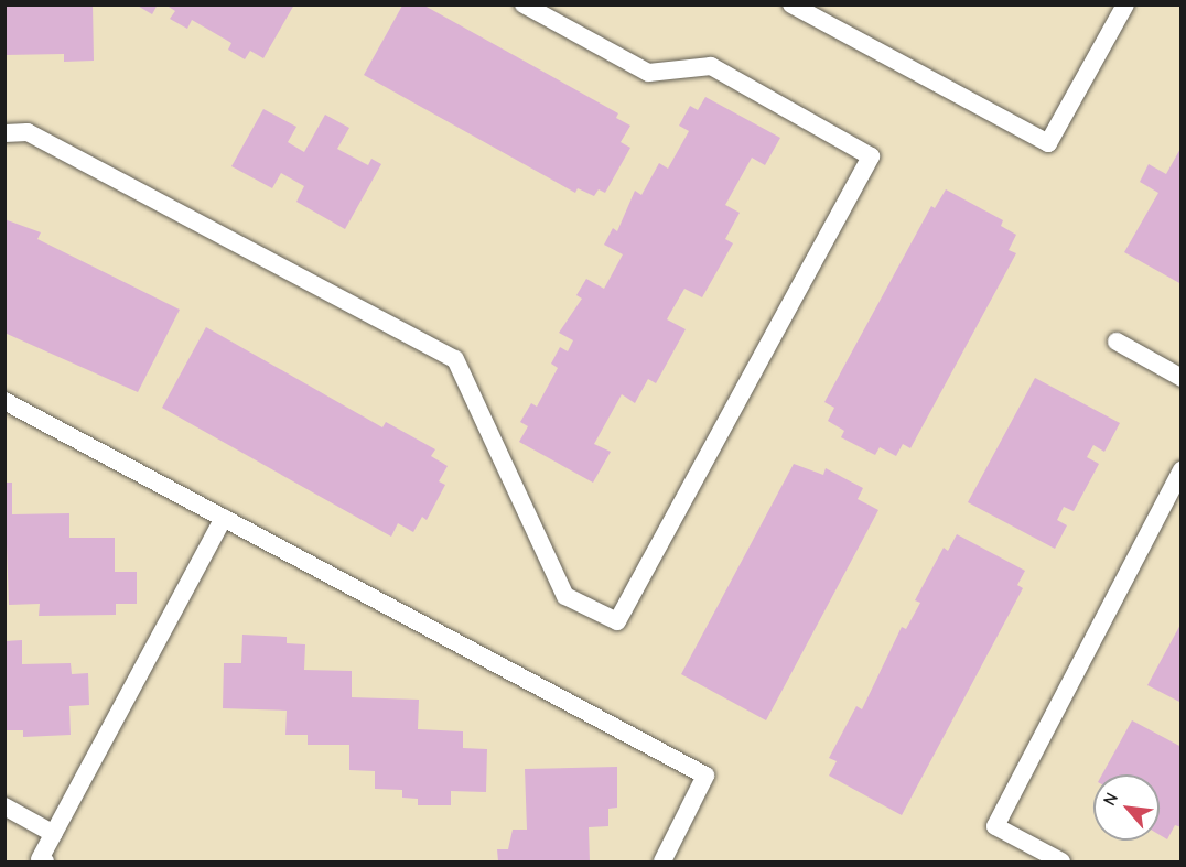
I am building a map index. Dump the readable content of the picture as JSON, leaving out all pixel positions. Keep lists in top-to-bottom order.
{
  "north": "top left"
}
